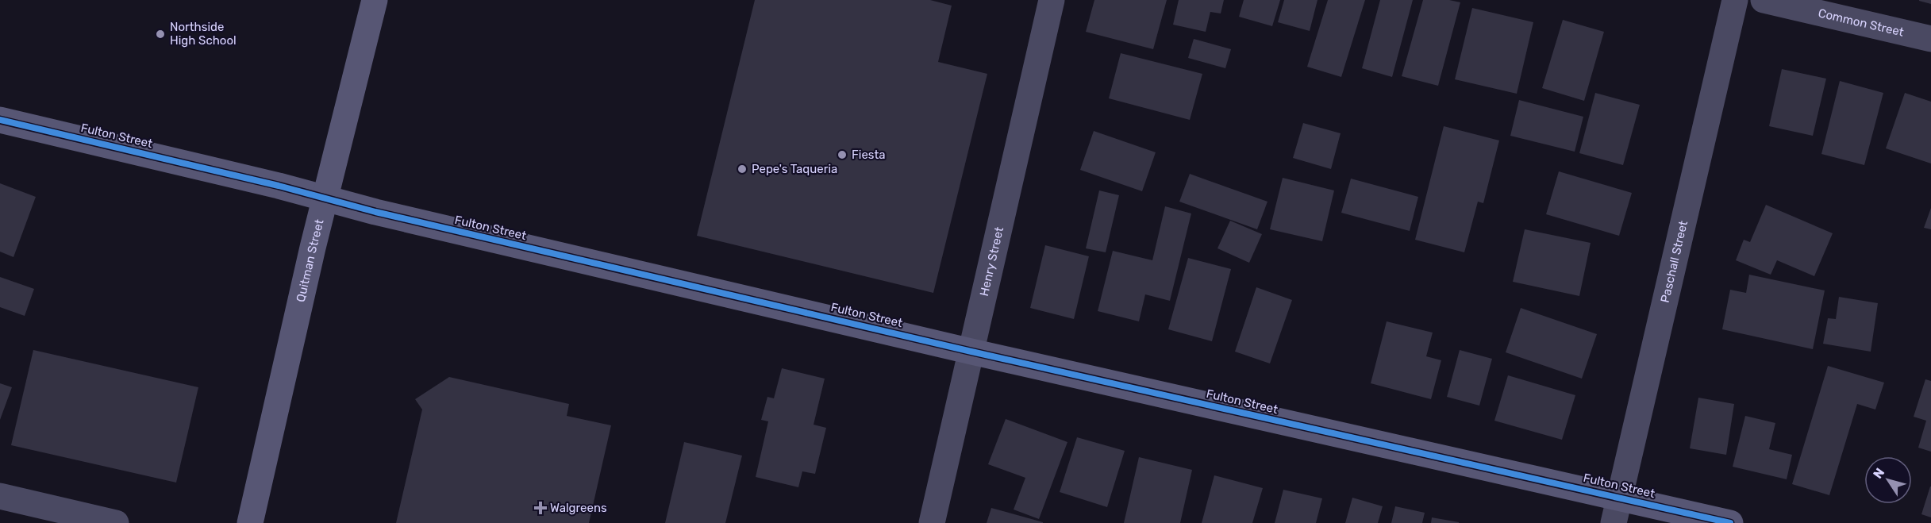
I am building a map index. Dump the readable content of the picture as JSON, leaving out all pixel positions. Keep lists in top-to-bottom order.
{
  "streets": {
    "street": [
      "Common Street",
      "Fulton Street",
      "Quitman Street",
      "Paschall Street",
      "Henry Street"
    ]
  },
  "crossings": [
    ["Fulton Street", "Quitman Street"],
    ["Fulton Street", "Paschall Street"],
    ["Fulton Street", "Henry Street"]
  ],
  "places": {
    "other": ["Northside High School", "Fiesta", "Pepe's Taqueria"],
    "health": ["Walgreens"]
  },
  "north": "top left"
}
